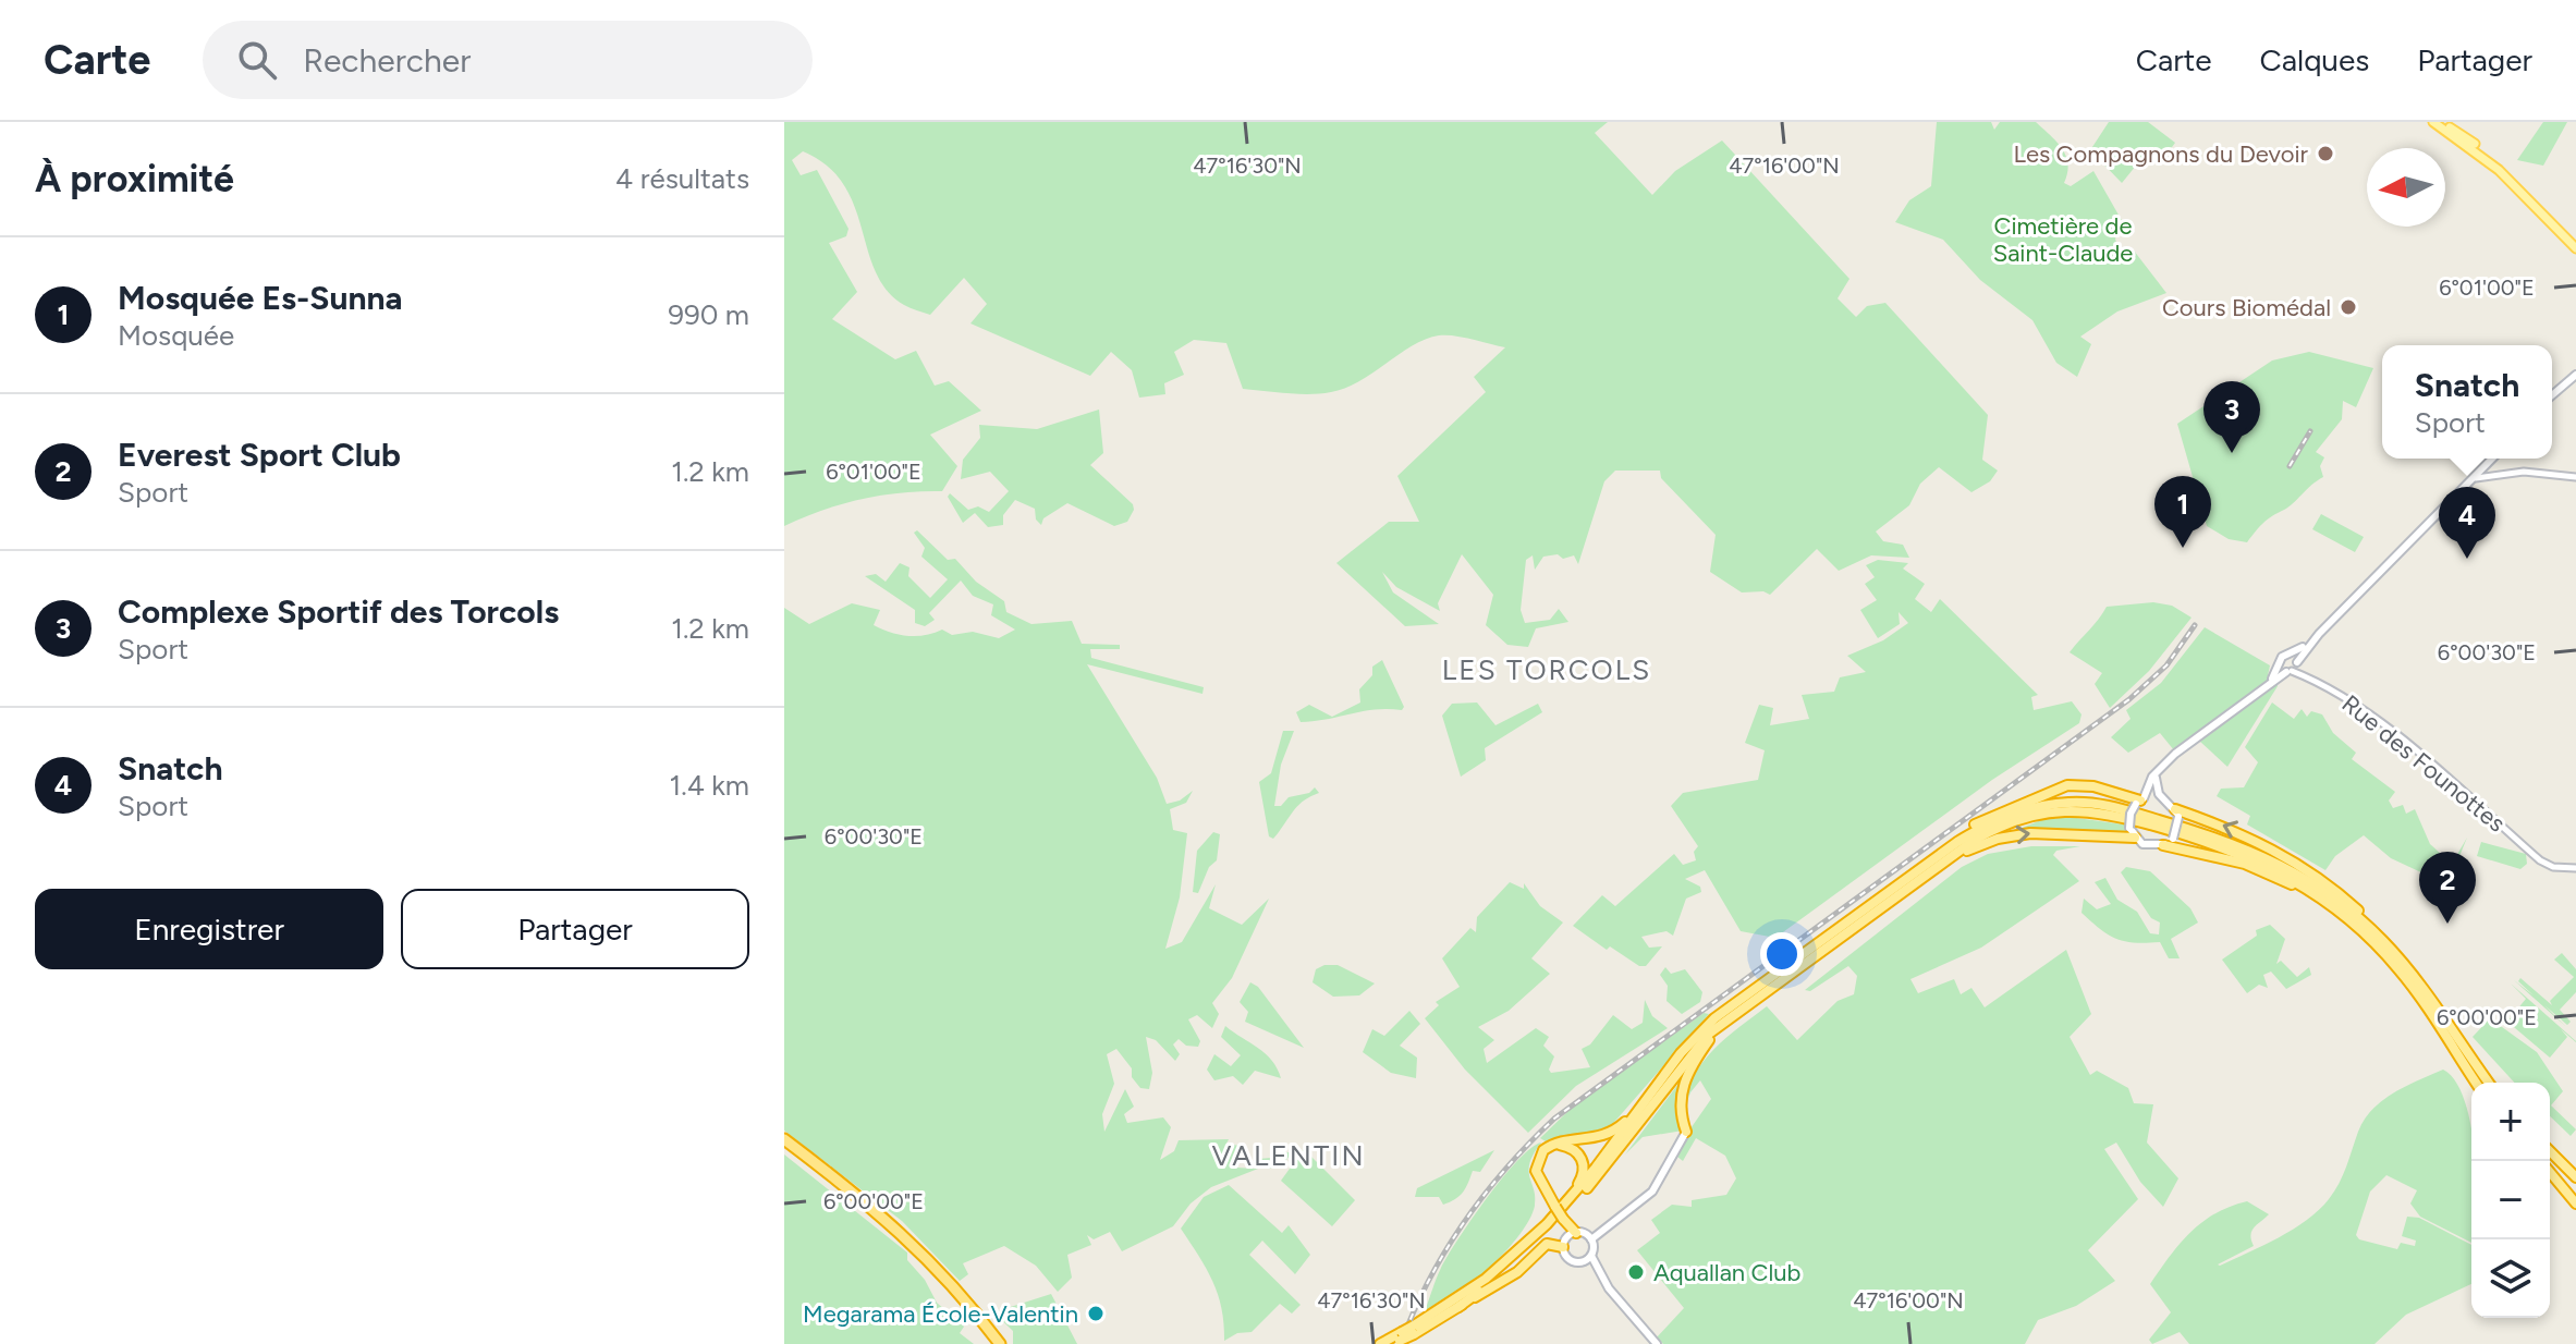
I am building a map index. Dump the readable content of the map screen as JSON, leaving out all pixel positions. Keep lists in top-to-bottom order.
{
  "streets": {
    "street": ["Rue des Founottes"]
  },
  "districts": ["LES TORCOLS", "VALENTIN"],
  "parks": ["Cimetière de Saint-Claude"],
  "places": [
    "Les Compagnons du Devoir",
    "Cours Biomédal",
    "Aquallan Club",
    "Megarama École-Valentin"
  ],
  "north": "left",
  "page": {
    "header": "Carte",
    "search": "Rechercher",
    "nav": ["Carte", "Calques", "Partager"],
    "heading": ["À proximité", "4 résultats"],
    "list": [
      {
        "mark": "1",
        "name": "Mosquée Es-Sunna",
        "note": "Mosquée",
        "value": "990 m"
      },
      {
        "mark": "2",
        "name": "Everest Sport Club",
        "note": "Sport",
        "value": "1.2 km"
      },
      {
        "mark": "3",
        "name": "Complexe Sportif des Torcols",
        "note": "Sport",
        "value": "1.2 km"
      },
      {
        "mark": "4",
        "name": "Snatch",
        "note": "Sport",
        "value": "1.4 km"
      }
    ],
    "popup": ["Snatch", "Sport"],
    "pins": [
      "3",
      "1",
      "4",
      "2"
    ],
    "buttons": ["Enregistrer", "Partager"],
    "map_buttons": ["+", "−"]
  },
  "coordinates": [
    "47°16'30\"N",
    "47°16'00\"N",
    "6°01'00\"E",
    "6°00'30\"E",
    "6°00'00\"E"
  ]
}
